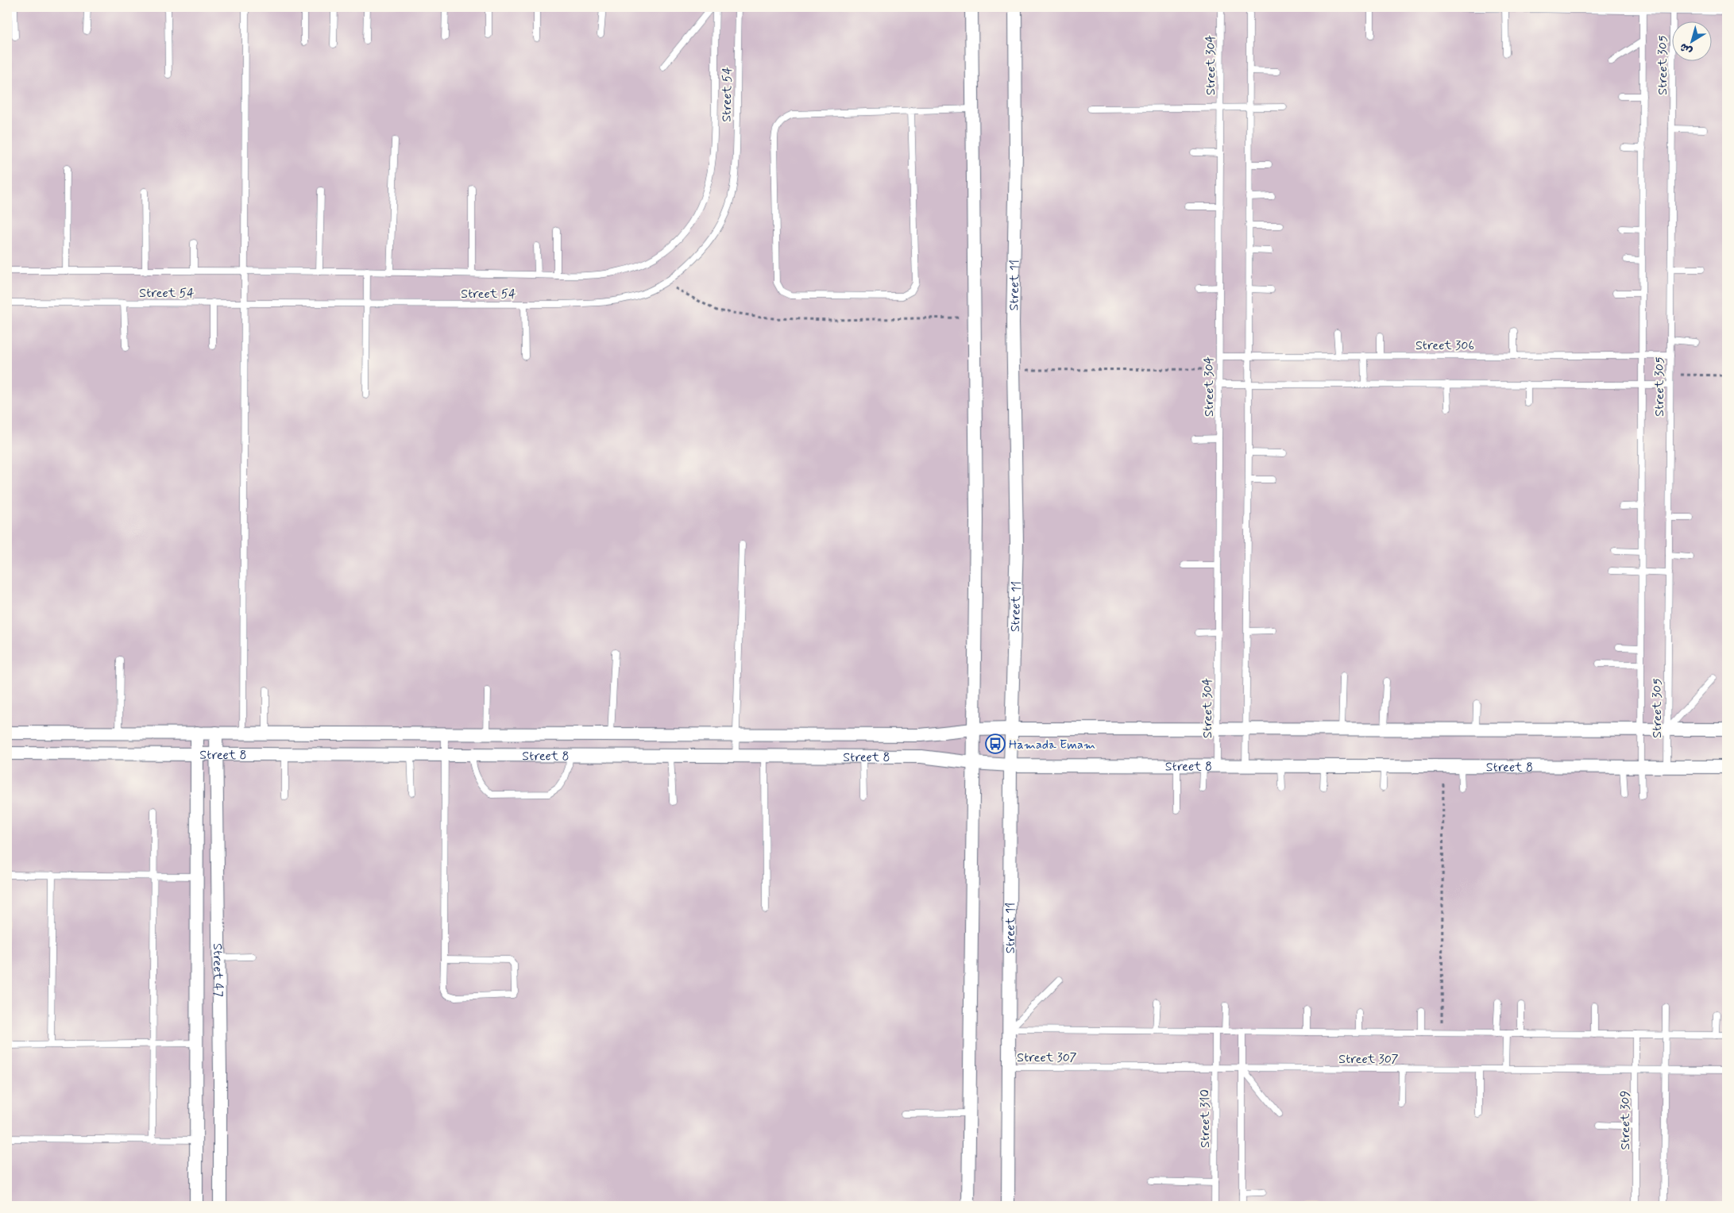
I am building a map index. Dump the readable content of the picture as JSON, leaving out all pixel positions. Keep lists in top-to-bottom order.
{
  "streets": {
    "street": ["Street 11", "Street 8", "Street 47"],
    "lane": [
      "Street 304",
      "Street 305",
      "Street 54",
      "Street 306",
      "Street 307",
      "Street 310",
      "Street 309"
    ]
  },
  "crossings": [
    ["Street 304", "Street 306"],
    ["Street 304", "Street 8"],
    ["Street 305", "Street 306"],
    ["Street 305", "Street 8"],
    ["Street 11", "Street 8"],
    ["Street 11", "Street 307"],
    ["Street 8", "Street 47"],
    ["Street 307", "Street 310"],
    ["Street 307", "Street 309"]
  ],
  "places": {
    "bus stop": ["Hamada Emam"]
  },
  "north": "bottom left"
}
